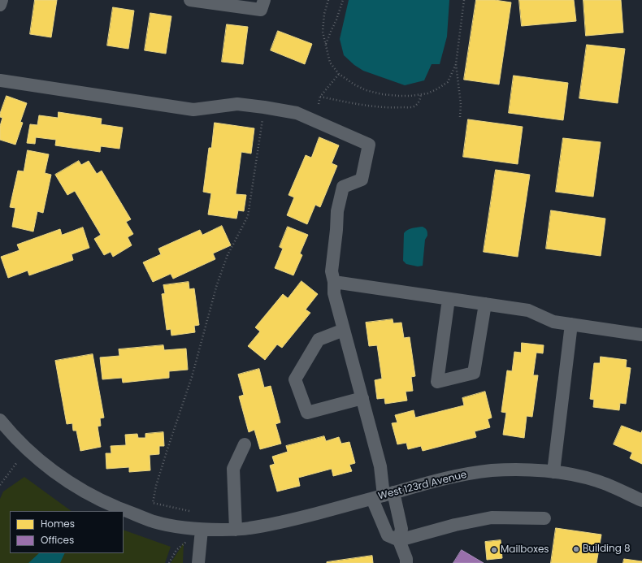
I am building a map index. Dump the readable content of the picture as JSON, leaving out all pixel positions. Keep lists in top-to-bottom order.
{
  "streets": {
    "street": ["West 123rd Avenue"]
  },
  "places": ["Building 8", "Mailboxes"],
  "legend": ["Homes", "Offices"]
}
